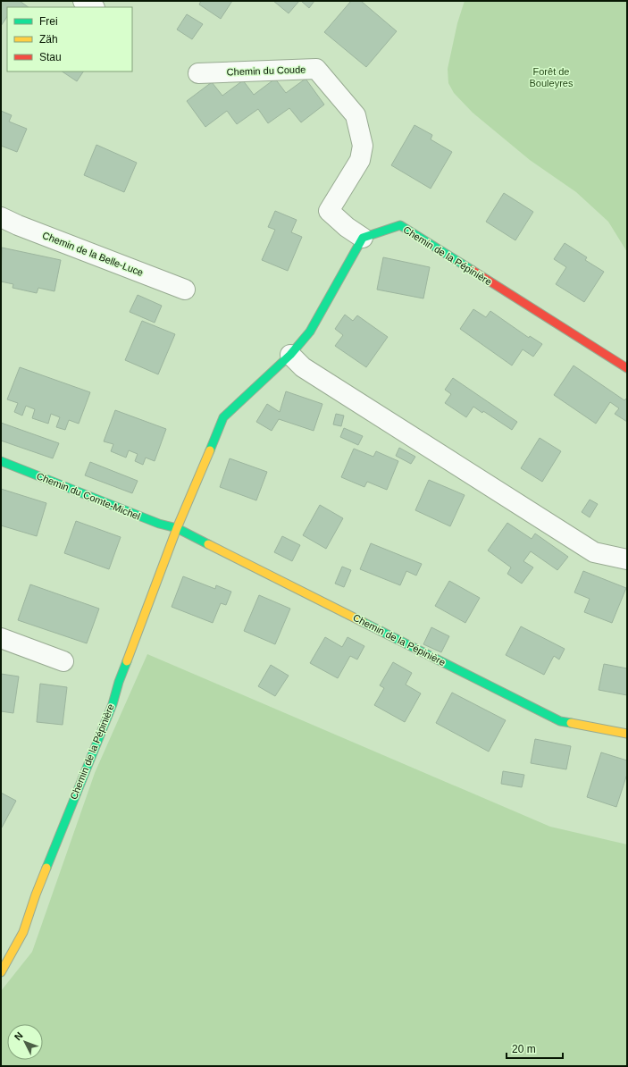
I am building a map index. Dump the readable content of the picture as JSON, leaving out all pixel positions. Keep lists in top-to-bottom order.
{
  "streets": {
    "street": [
      "Chemin du Coude",
      "Chemin de la Belle-Luce",
      "Chemin de la Pépinière",
      "Chemin du Comte-Michel"
    ]
  },
  "crossings": [
    ["Chemin du Coude", "Chemin de la Pépinière"],
    ["Chemin de la Pépinière", "Chemin du Comte-Michel"]
  ],
  "parks": ["Forêt de Bouleyres"],
  "legend": ["Frei", "Zäh", "Stau"],
  "scale_bar": "20 m",
  "north": "top left"
}
